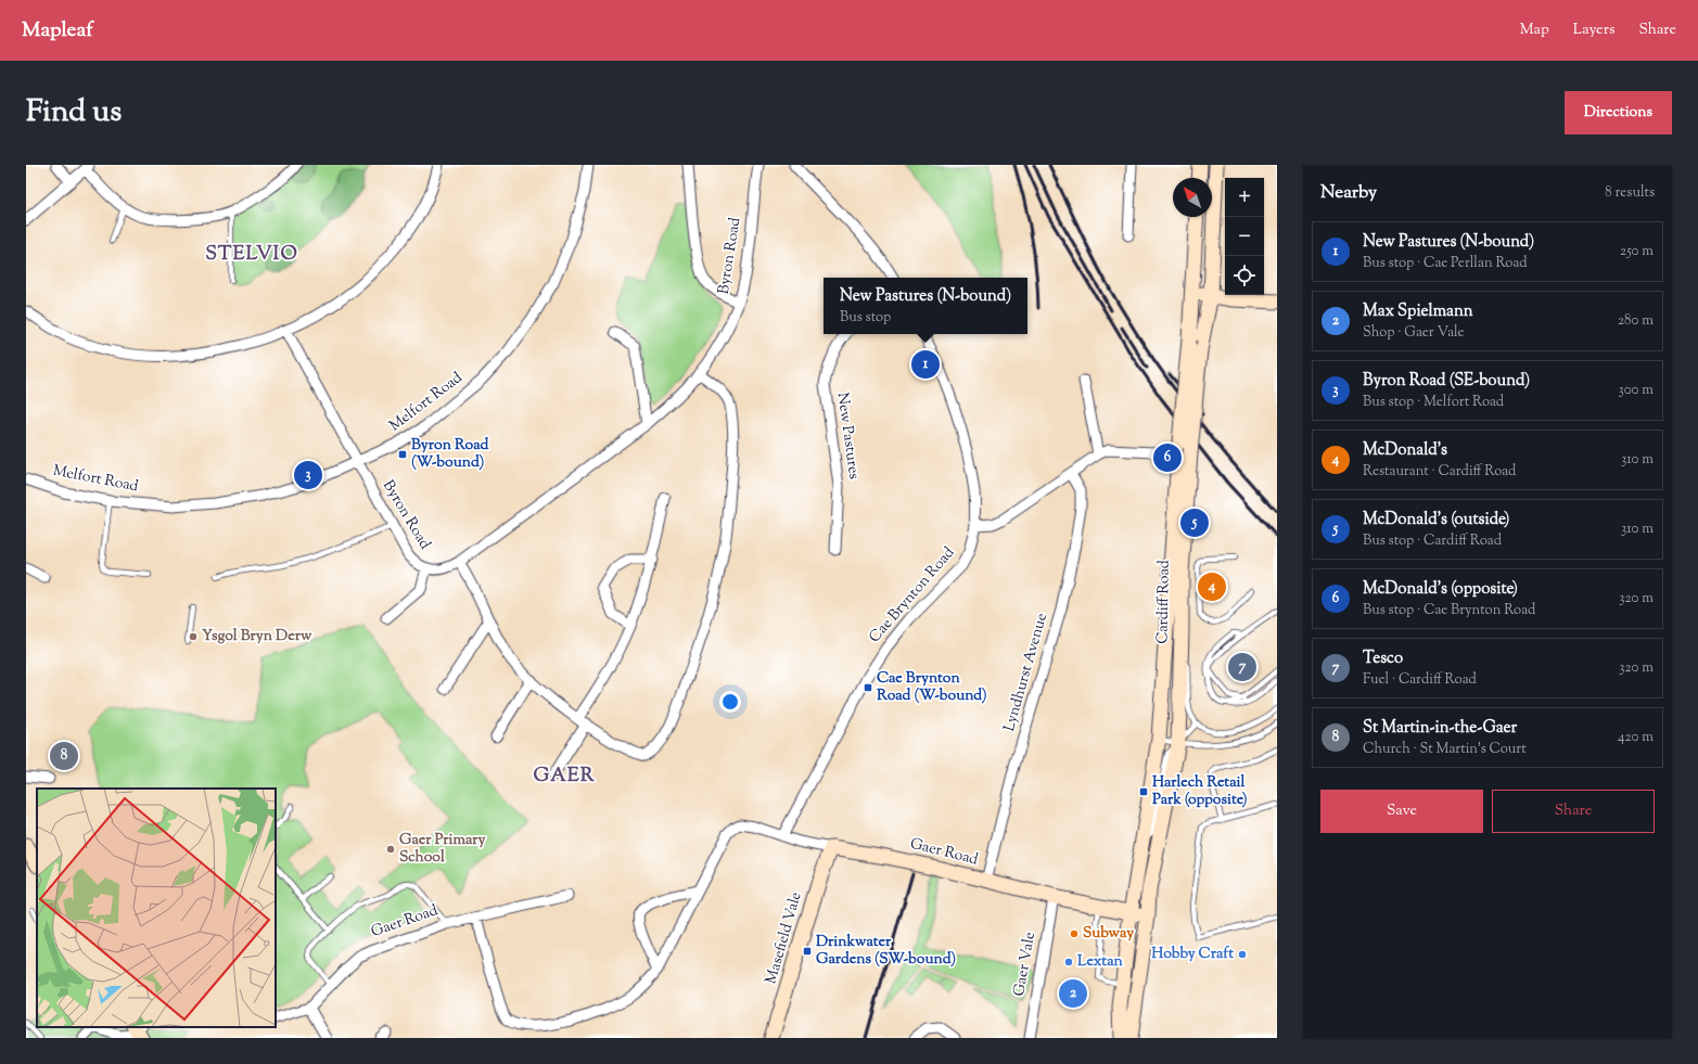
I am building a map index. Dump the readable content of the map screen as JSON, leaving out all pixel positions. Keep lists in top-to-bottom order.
{
  "streets": {
    "main road": ["Cardiff Road", "Gaer Road", "Masefield Vale"],
    "street": [
      "Byron Road",
      "Melfort Road",
      "New Pastures",
      "Cae Brynton Road",
      "Lyndhurst Avenue",
      "Gaer Vale"
    ]
  },
  "crossings": [
    ["Byron Road", "Melfort Road"],
    ["Cae Brynton Road", "Gaer Road"],
    ["Cardiff Road", "Gaer Road"],
    ["Lyndhurst Avenue", "Gaer Road"],
    ["Gaer Road", "Masefield Vale"],
    ["Gaer Road", "Gaer Vale"]
  ],
  "districts": ["STELVIO", "GAER"],
  "places": {
    "transit": [
      "Byron Road (W-bound)",
      "Cae Brynton Road (W-bound)",
      "Harlech Retail Park (opposite)",
      "Drinkwater Gardens (SW-bound)"
    ],
    "other": [
      "Ysgol Bryn Derw",
      "Gaer Primary School",
      "Subway",
      "Hobby Craft",
      "Lextan"
    ]
  },
  "north": "top left",
  "page": {
    "header": "Mapleaf",
    "nav": ["Map", "Layers", "Share"],
    "title": "Find us",
    "buttons": [
      "Directions",
      ["Save", "Share"]
    ],
    "heading": ["Nearby", "8 results"],
    "map_buttons": ["+", "−"],
    "list": [
      {
        "mark": "1",
        "name": "New Pastures (N-bound)",
        "note": "Bus stop · Cae Perllan Road",
        "value": "250 m"
      },
      {
        "mark": "2",
        "name": "Max Spielmann",
        "note": "Shop · Gaer Vale",
        "value": "280 m"
      },
      {
        "mark": "3",
        "name": "Byron Road (SE-bound)",
        "note": "Bus stop · Melfort Road",
        "value": "300 m"
      },
      {
        "mark": "4",
        "name": "McDonald's",
        "note": "Restaurant · Cardiff Road",
        "value": "310 m"
      },
      {
        "mark": "5",
        "name": "McDonald's (outside)",
        "note": "Bus stop · Cardiff Road",
        "value": "310 m"
      },
      {
        "mark": "6",
        "name": "McDonald's (opposite)",
        "note": "Bus stop · Cae Brynton Road",
        "value": "320 m"
      },
      {
        "mark": "7",
        "name": "Tesco",
        "note": "Fuel · Cardiff Road",
        "value": "320 m"
      },
      {
        "mark": "8",
        "name": "St Martin-in-the-Gaer",
        "note": "Church · St Martin's Court",
        "value": "420 m"
      }
    ],
    "popup": ["New Pastures (N-bound)", "Bus stop"],
    "pins": [
      "1",
      "6",
      "3",
      "5",
      "4",
      "7",
      "8",
      "2"
    ]
  }
}
